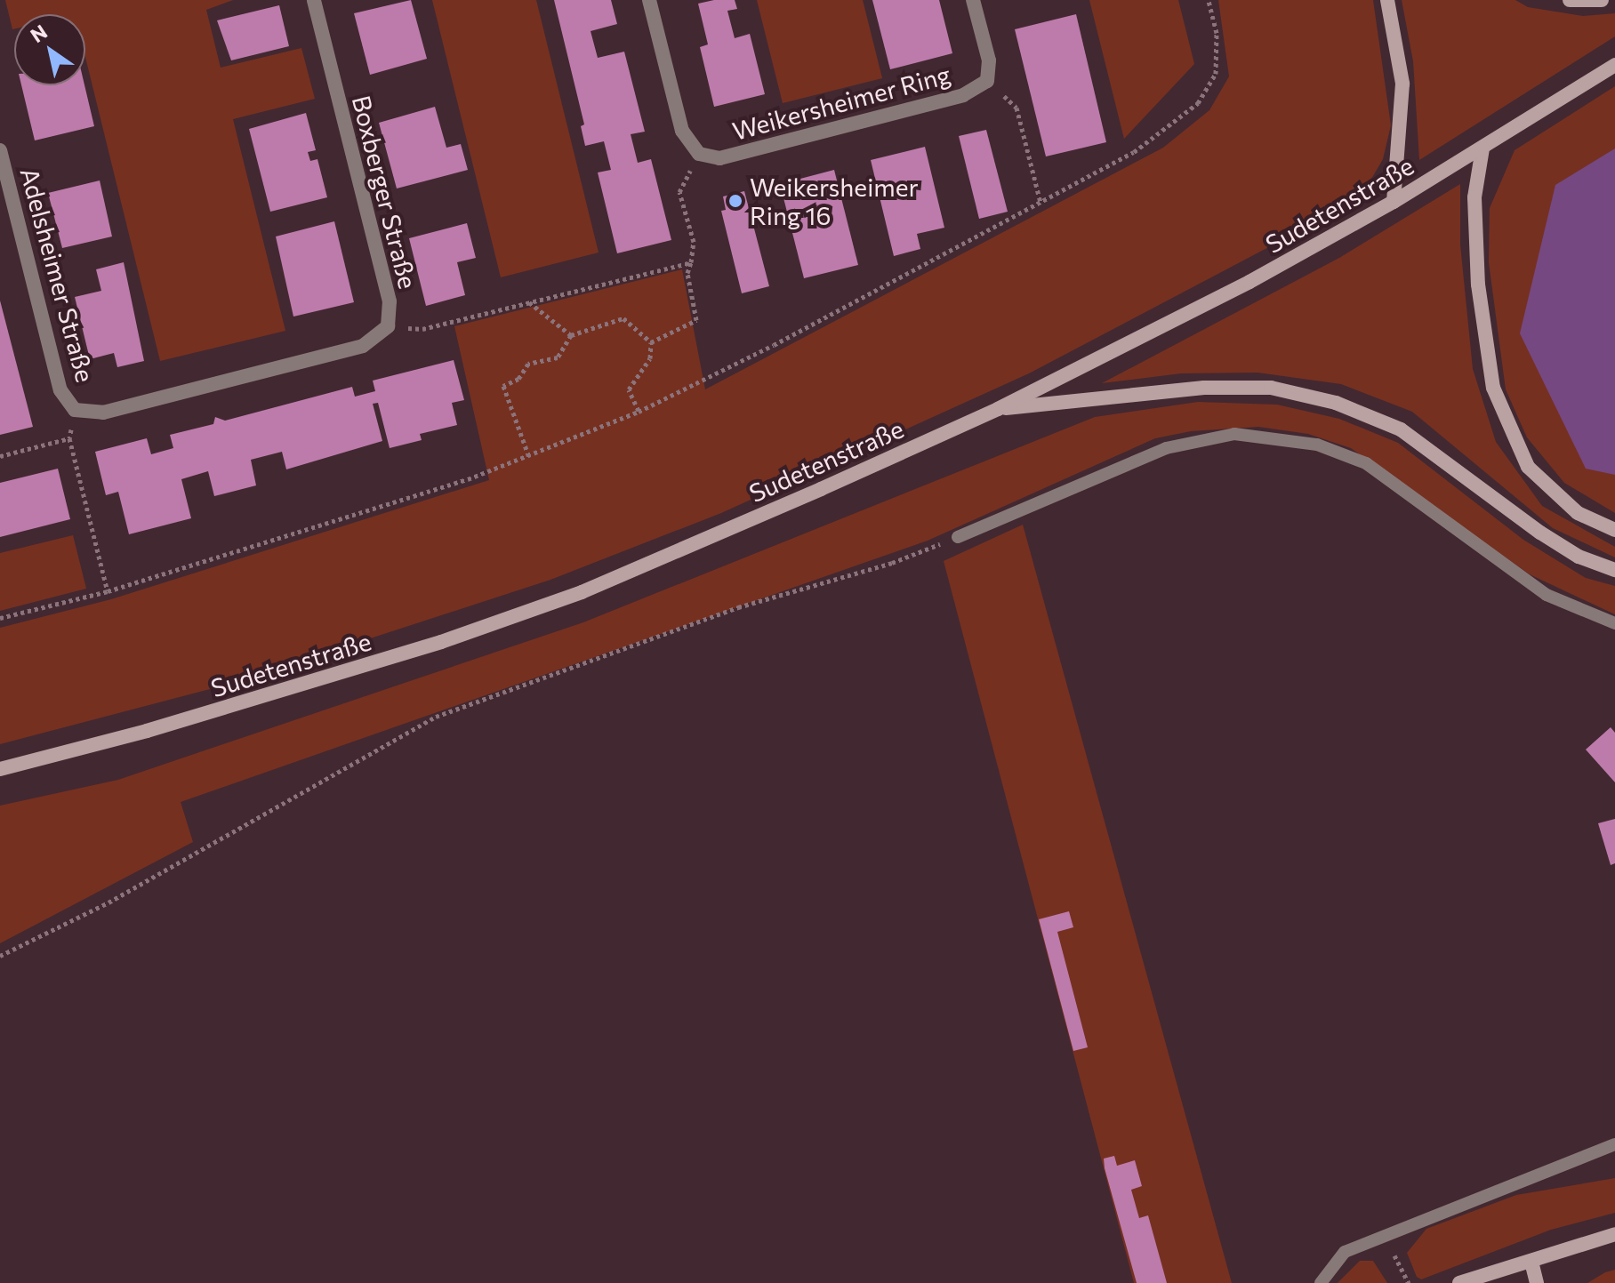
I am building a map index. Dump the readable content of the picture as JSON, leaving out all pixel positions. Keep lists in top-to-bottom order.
{
  "streets": {
    "main road": ["Sudetenstraße"],
    "street": ["Weikersheimer Ring", "Boxberger Straße", "Adelsheimer Straße"]
  },
  "crossings": [
    ["Boxberger Straße", "Adelsheimer Straße"]
  ],
  "places": ["Weikersheimer Ring 16"],
  "north": "top left"
}
